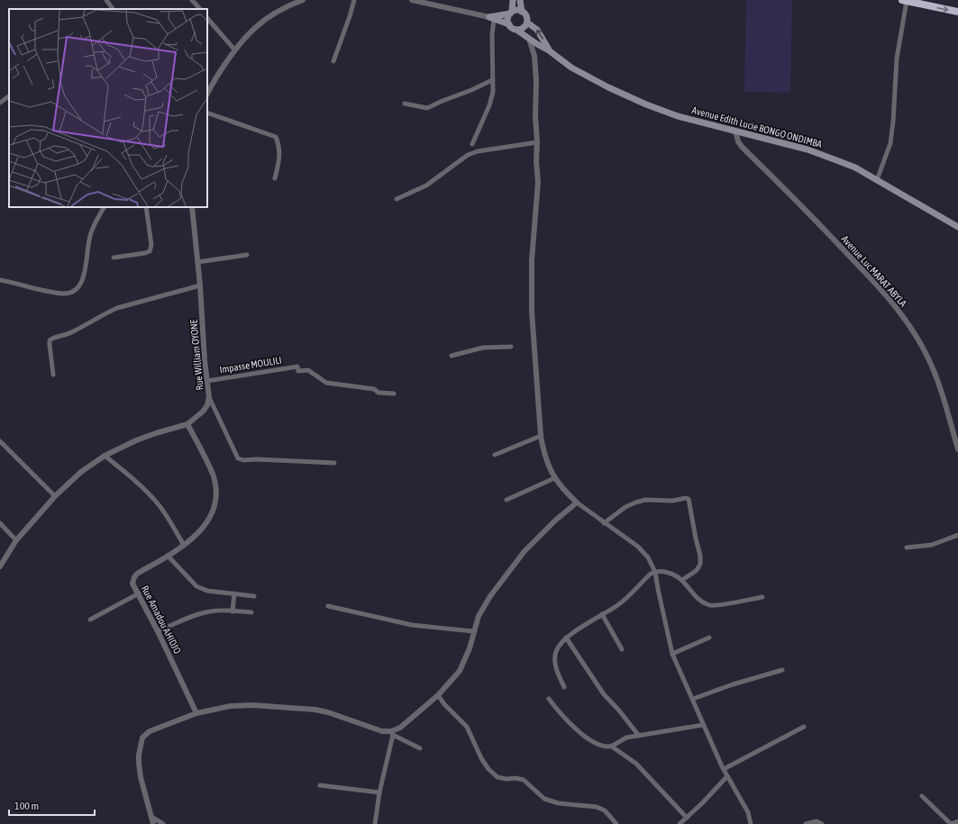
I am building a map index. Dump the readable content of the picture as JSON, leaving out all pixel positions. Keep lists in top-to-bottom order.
{
  "streets": {
    "main road": ["Avenue Edith Lucie BONGO ONDIMBA"],
    "street": [
      "Avenue Luc MARAT ABYLA",
      "Rue William OYONE",
      "Impasse MOULILI",
      "Rue Amadou AHIDJO"
    ]
  },
  "crossings": [
    ["Avenue Edith Lucie BONGO ONDIMBA", "Avenue Luc MARAT ABYLA"],
    ["Rue William OYONE", "Impasse MOULILI"],
    ["Rue William OYONE", "Rue Amadou AHIDJO"]
  ],
  "scale_bar": "100 m"
}
